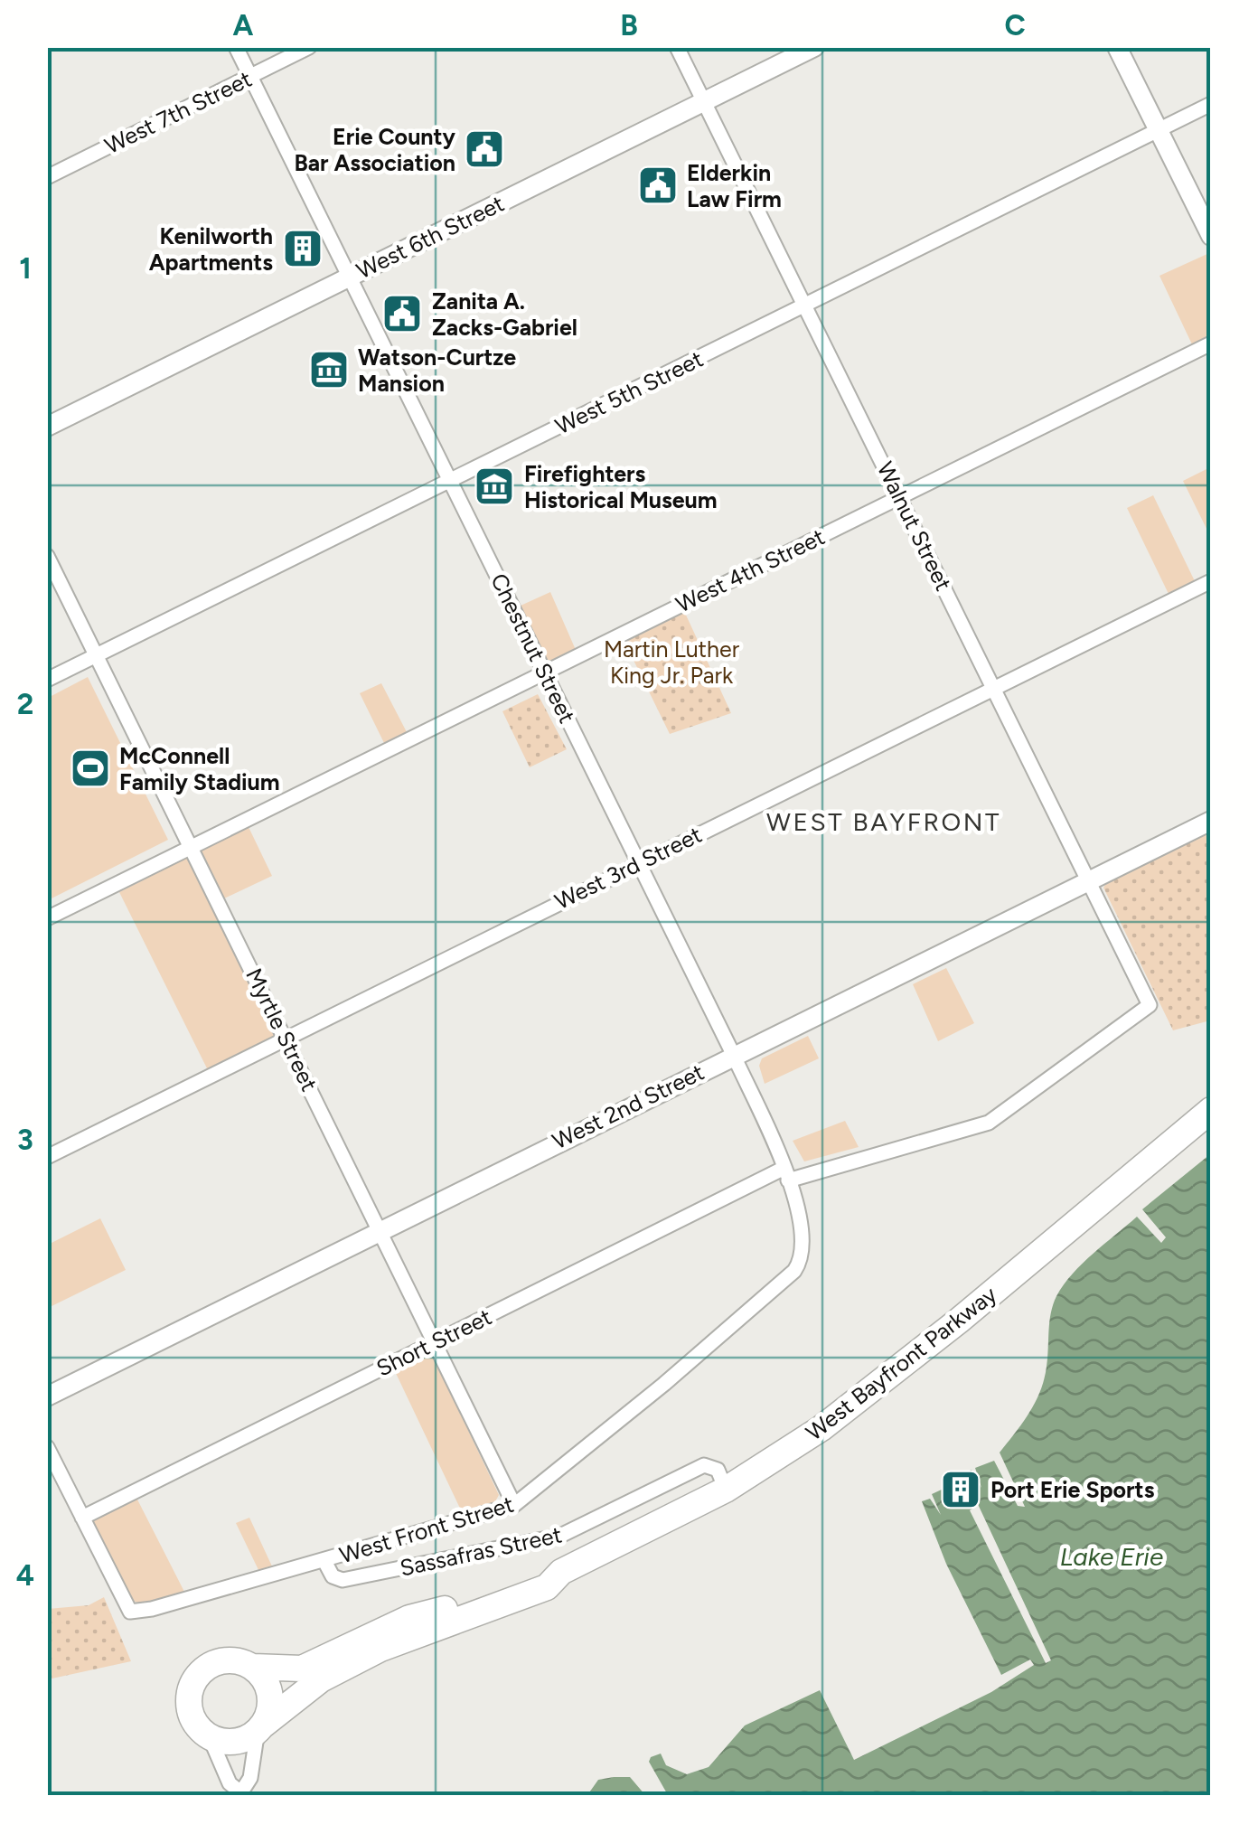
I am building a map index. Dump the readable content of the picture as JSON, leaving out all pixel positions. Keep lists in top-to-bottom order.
{
  "streets": {
    "highway": ["West Bayfront Parkway"],
    "street": [
      "West 7th Street",
      "West 6th Street",
      "West 5th Street",
      "Walnut Street",
      "West 4th Street",
      "Chestnut Street",
      "West 3rd Street",
      "Myrtle Street",
      "West 2nd Street",
      "Short Street",
      "West Front Street",
      "Sassafras Street"
    ]
  },
  "crossings": [
    ["West 7th Street", "Chestnut Street"],
    ["West 6th Street", "Walnut Street"],
    ["West 6th Street", "Chestnut Street"],
    ["West 5th Street", "Walnut Street"],
    ["West 5th Street", "Chestnut Street"],
    ["West 5th Street", "Myrtle Street"],
    ["Walnut Street", "West 4th Street"],
    ["Walnut Street", "Chestnut Street"],
    ["Walnut Street", "West 3rd Street"],
    ["Walnut Street", "West 2nd Street"],
    ["Walnut Street", "Short Street"],
    ["West 4th Street", "Chestnut Street"],
    ["West 4th Street", "Myrtle Street"],
    ["Chestnut Street", "West 3rd Street"],
    ["Chestnut Street", "West 2nd Street"],
    ["Chestnut Street", "Short Street"],
    ["Chestnut Street", "West Front Street"],
    ["West 3rd Street", "Myrtle Street"],
    ["Myrtle Street", "West 2nd Street"],
    ["Myrtle Street", "Short Street"],
    ["Myrtle Street", "West Front Street"],
    ["Short Street", "West Front Street"],
    ["West Bayfront Parkway", "Sassafras Street"],
    ["West Front Street", "Sassafras Street"]
  ],
  "districts": ["WEST BAYFRONT"],
  "water": ["Lake Erie"],
  "parks": ["Martin Luther King Jr. Park"],
  "places": {
    "public building": ["Erie County Bar Association", "Elderkin Law Firm", "Zanita A. Zacks-Gabriel"],
    "building": ["Kenilworth Apartments", "Port Erie Sports"],
    "museum": ["Watson-Curtze Mansion", "Firefighters Historical Museum"],
    "sports": ["McConnell Family Stadium"]
  },
  "grid": {
    "columns": ["A", "B", "C"],
    "rows": [
      "1",
      "2",
      "3",
      "4"
    ]
  }
}
